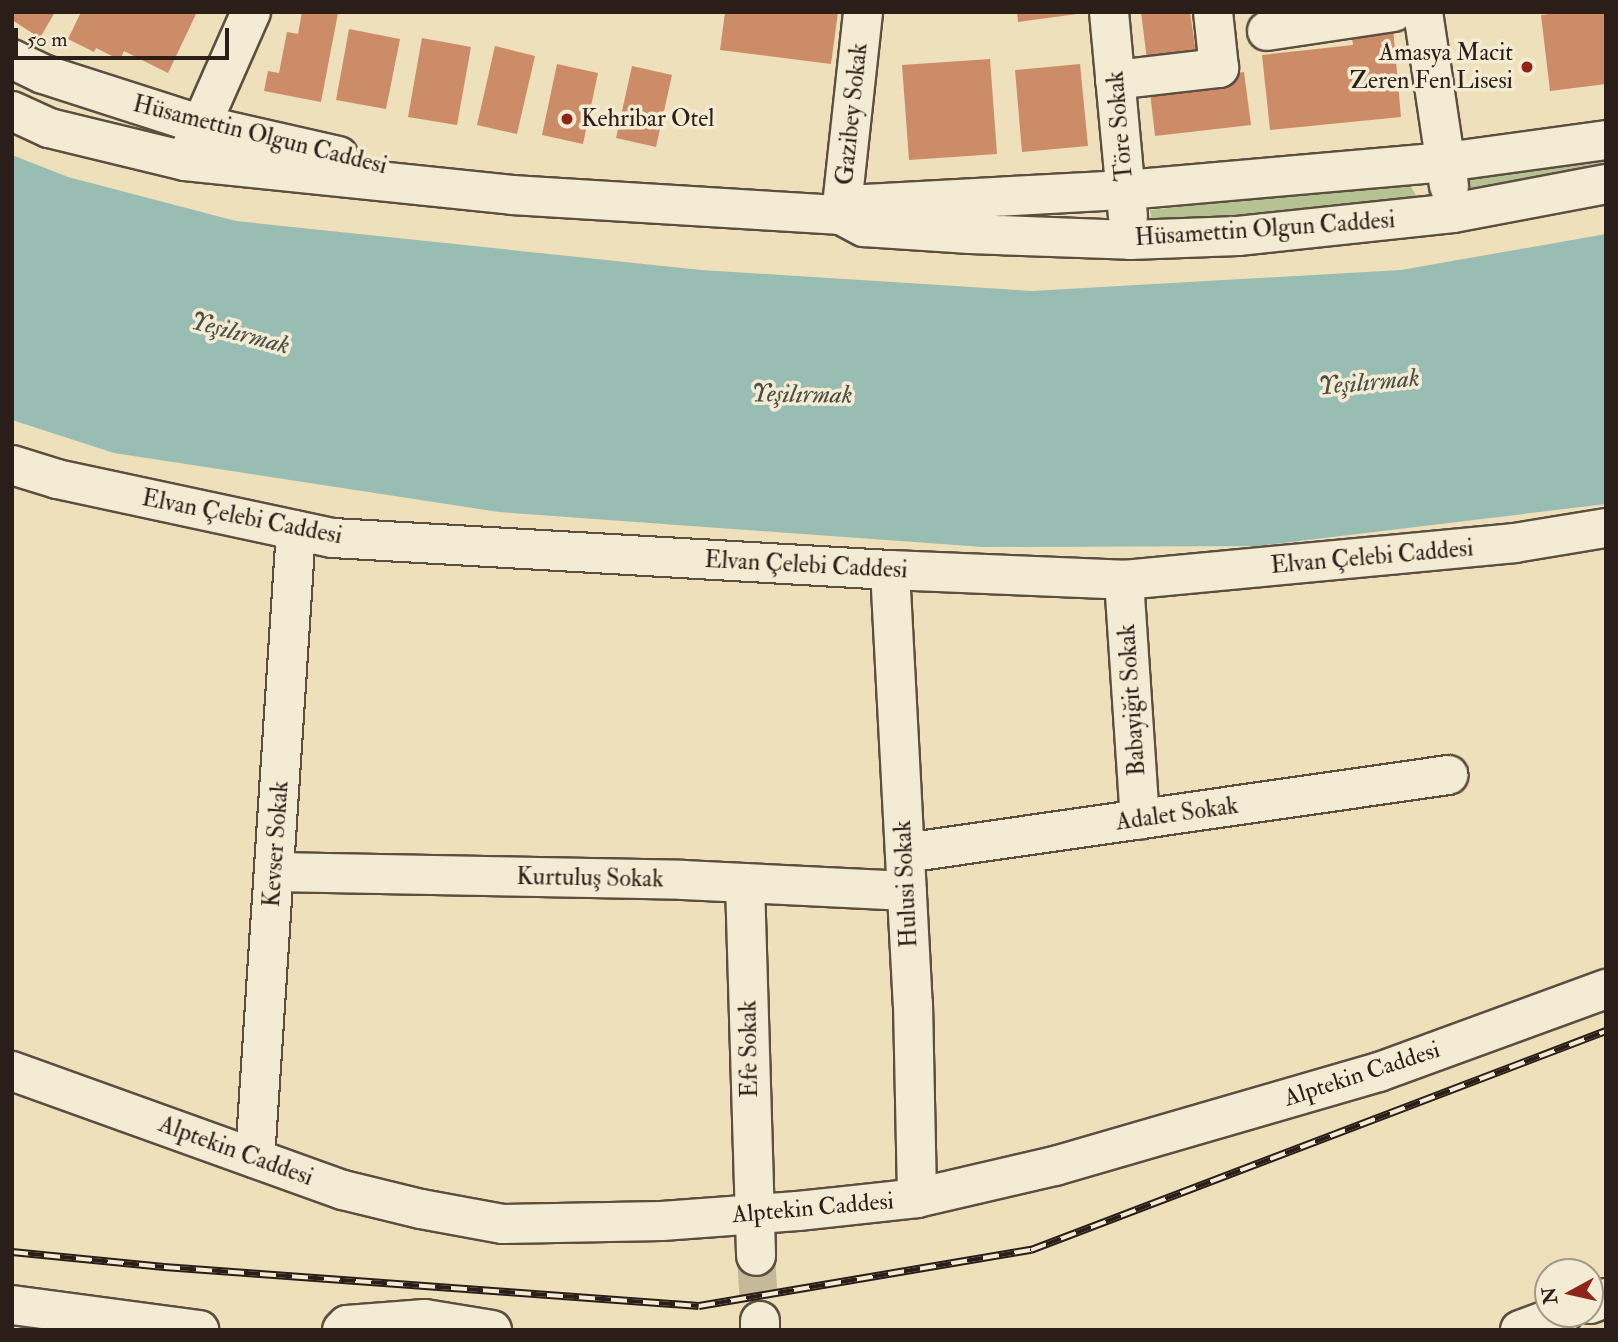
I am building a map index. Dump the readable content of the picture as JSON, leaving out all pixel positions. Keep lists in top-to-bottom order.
{
  "streets": {
    "street": [
      "Gazibey Sokak",
      "Töre Sokak",
      "Hüsamettin Olgun Caddesi",
      "Elvan Çelebi Caddesi",
      "Babayiğit Sokak",
      "Adalet Sokak",
      "Kevser Sokak",
      "Kurtuluş Sokak",
      "Hulusi Sokak",
      "Efe Sokak",
      "Alptekin Caddesi"
    ]
  },
  "crossings": [
    ["Gazibey Sokak", "Hüsamettin Olgun Caddesi"],
    ["Töre Sokak", "Hüsamettin Olgun Caddesi"],
    ["Elvan Çelebi Caddesi", "Babayiğit Sokak"],
    ["Elvan Çelebi Caddesi", "Kevser Sokak"],
    ["Elvan Çelebi Caddesi", "Hulusi Sokak"],
    ["Babayiğit Sokak", "Adalet Sokak"],
    ["Adalet Sokak", "Hulusi Sokak"],
    ["Kevser Sokak", "Kurtuluş Sokak"],
    ["Kevser Sokak", "Alptekin Caddesi"],
    ["Kurtuluş Sokak", "Hulusi Sokak"],
    ["Kurtuluş Sokak", "Efe Sokak"],
    ["Hulusi Sokak", "Alptekin Caddesi"],
    ["Efe Sokak", "Alptekin Caddesi"]
  ],
  "water": ["Yeşilırmak"],
  "places": ["Amasya Macit Zeren Fen Lisesi", "Kehribar Otel"],
  "scale_bar": "50 m",
  "north": "left"
}
